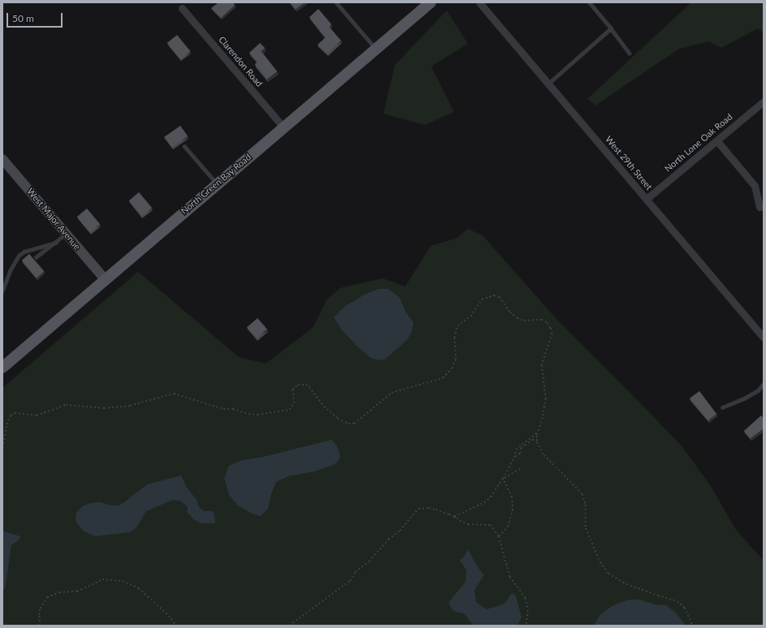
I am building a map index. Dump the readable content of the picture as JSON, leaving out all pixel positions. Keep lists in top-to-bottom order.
{
  "streets": {
    "main road": ["North Green Bay Road"],
    "street": [
      "Clarendon Road",
      "North Lone Oak Road",
      "West 29th Street",
      "West Major Avenue"
    ]
  },
  "crossings": [
    ["Clarendon Road", "North Green Bay Road"],
    ["North Lone Oak Road", "West 29th Street"],
    ["North Green Bay Road", "West Major Avenue"]
  ],
  "scale_bar": "50 m"
}
